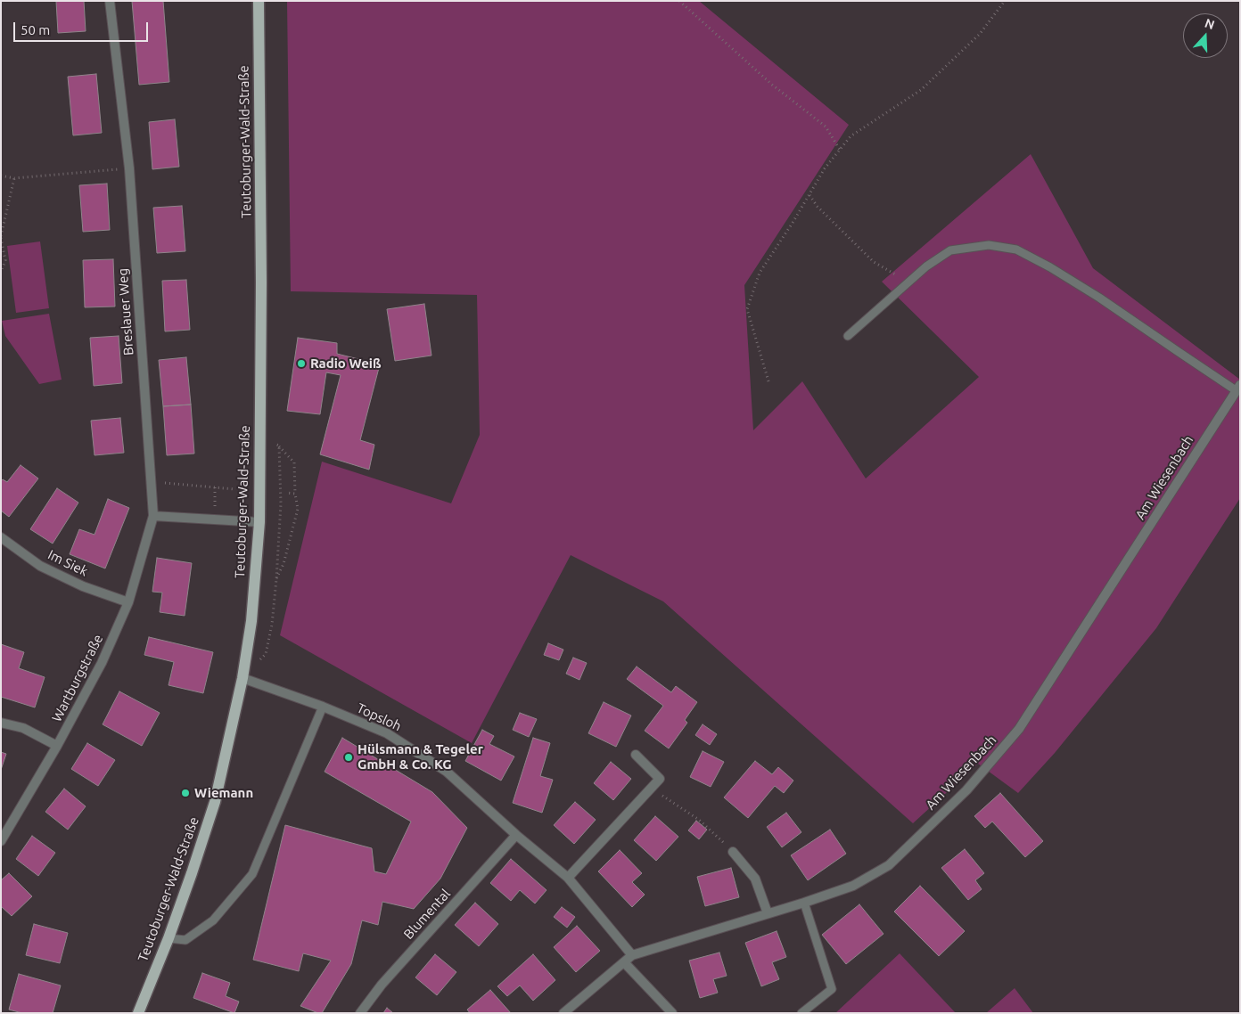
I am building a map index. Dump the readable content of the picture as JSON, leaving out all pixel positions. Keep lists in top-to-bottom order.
{
  "streets": {
    "main road": ["Teutoburger-Wald-Straße"],
    "street": [
      "Breslauer Weg",
      "Am Wiesenbach",
      "Im Siek",
      "Wartburgstraße",
      "Topsloh",
      "Blumental"
    ]
  },
  "crossings": [
    ["Teutoburger-Wald-Straße", "Topsloh"],
    ["Breslauer Weg", "Wartburgstraße"],
    ["Am Wiesenbach", "Topsloh"],
    ["Im Siek", "Wartburgstraße"],
    ["Topsloh", "Blumental"]
  ],
  "places": ["Radio Weiß", "Hülsmann & Tegeler GmbH & Co. KG", "Wiemann"],
  "scale_bar": "50 m",
  "north": "top"
}
